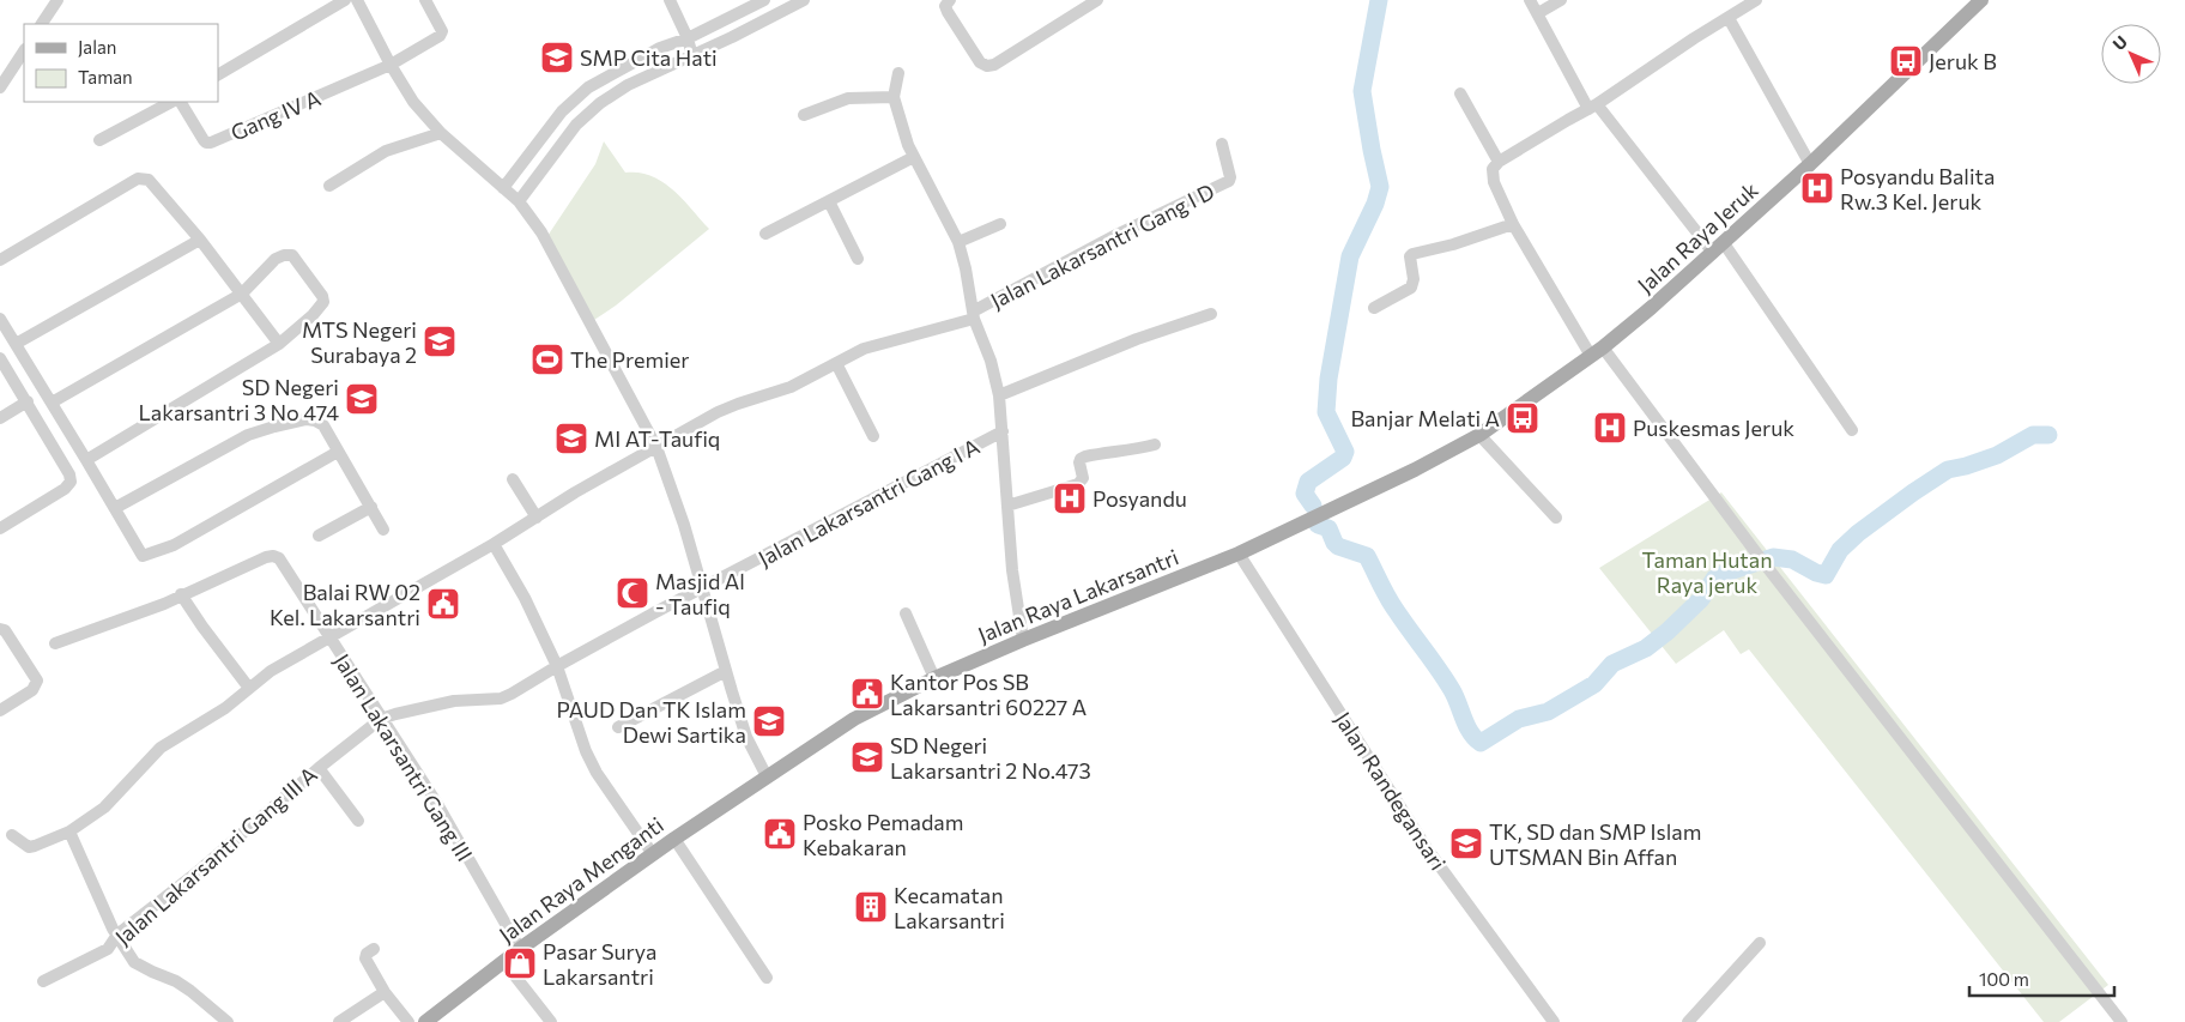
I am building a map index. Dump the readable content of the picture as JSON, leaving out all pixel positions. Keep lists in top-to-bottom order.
{
  "streets": {
    "main road": ["Jalan Raya Jeruk", "Jalan Raya Lakarsantri", "Jalan Raya Menganti"],
    "street": [
      "Gang IV A",
      "Jalan Lakarsantri Gang I D",
      "Jalan Lakarsantri Gang I A",
      "Jalan Lakarsantri Gang III",
      "Jalan Randegansari",
      "Jalan Lakarsantri Gang III A"
    ]
  },
  "crossings": [
    ["Jalan Raya Jeruk", "Jalan Raya Lakarsantri"],
    ["Jalan Lakarsantri Gang I A", "Jalan Lakarsantri Gang III"],
    ["Jalan Lakarsantri Gang I A", "Jalan Lakarsantri Gang III A"],
    ["Jalan Raya Lakarsantri", "Jalan Randegansari"],
    ["Jalan Raya Lakarsantri", "Jalan Raya Menganti"],
    ["Jalan Lakarsantri Gang III", "Jalan Lakarsantri Gang III A"],
    ["Jalan Lakarsantri Gang III", "Jalan Raya Menganti"]
  ],
  "parks": ["Taman Hutan Raya jeruk"],
  "places": {
    "school or university": [
      "SMP Cita Hati",
      "MTS Negeri Surabaya 2",
      "SD Negeri Lakarsantri 3 No 474",
      "MI AT-Taufiq",
      "PAUD Dan TK Islam Dewi Sartika",
      "SD Negeri Lakarsantri 2 No.473",
      "TK, SD dan SMP Islam UTSMAN Bin Affan"
    ],
    "bus stop": ["Jeruk B", "Banjar Melati A"],
    "hospital": ["Posyandu Balita Rw.3 Kel. Jeruk", "Puskesmas Jeruk", "Posyandu"],
    "sports": ["The Premier"],
    "mosque": ["Masjid Al - Taufiq"],
    "public building": ["Balai RW 02 Kel. Lakarsantri", "Kantor Pos SB Lakarsantri 60227 A", "Posko Pemadam Kebakaran"],
    "building": ["Kecamatan Lakarsantri"],
    "shop": ["Pasar Surya Lakarsantri"]
  },
  "legend": ["Jalan", "Taman"],
  "scale_bar": "100 m",
  "north": "top left"
}
